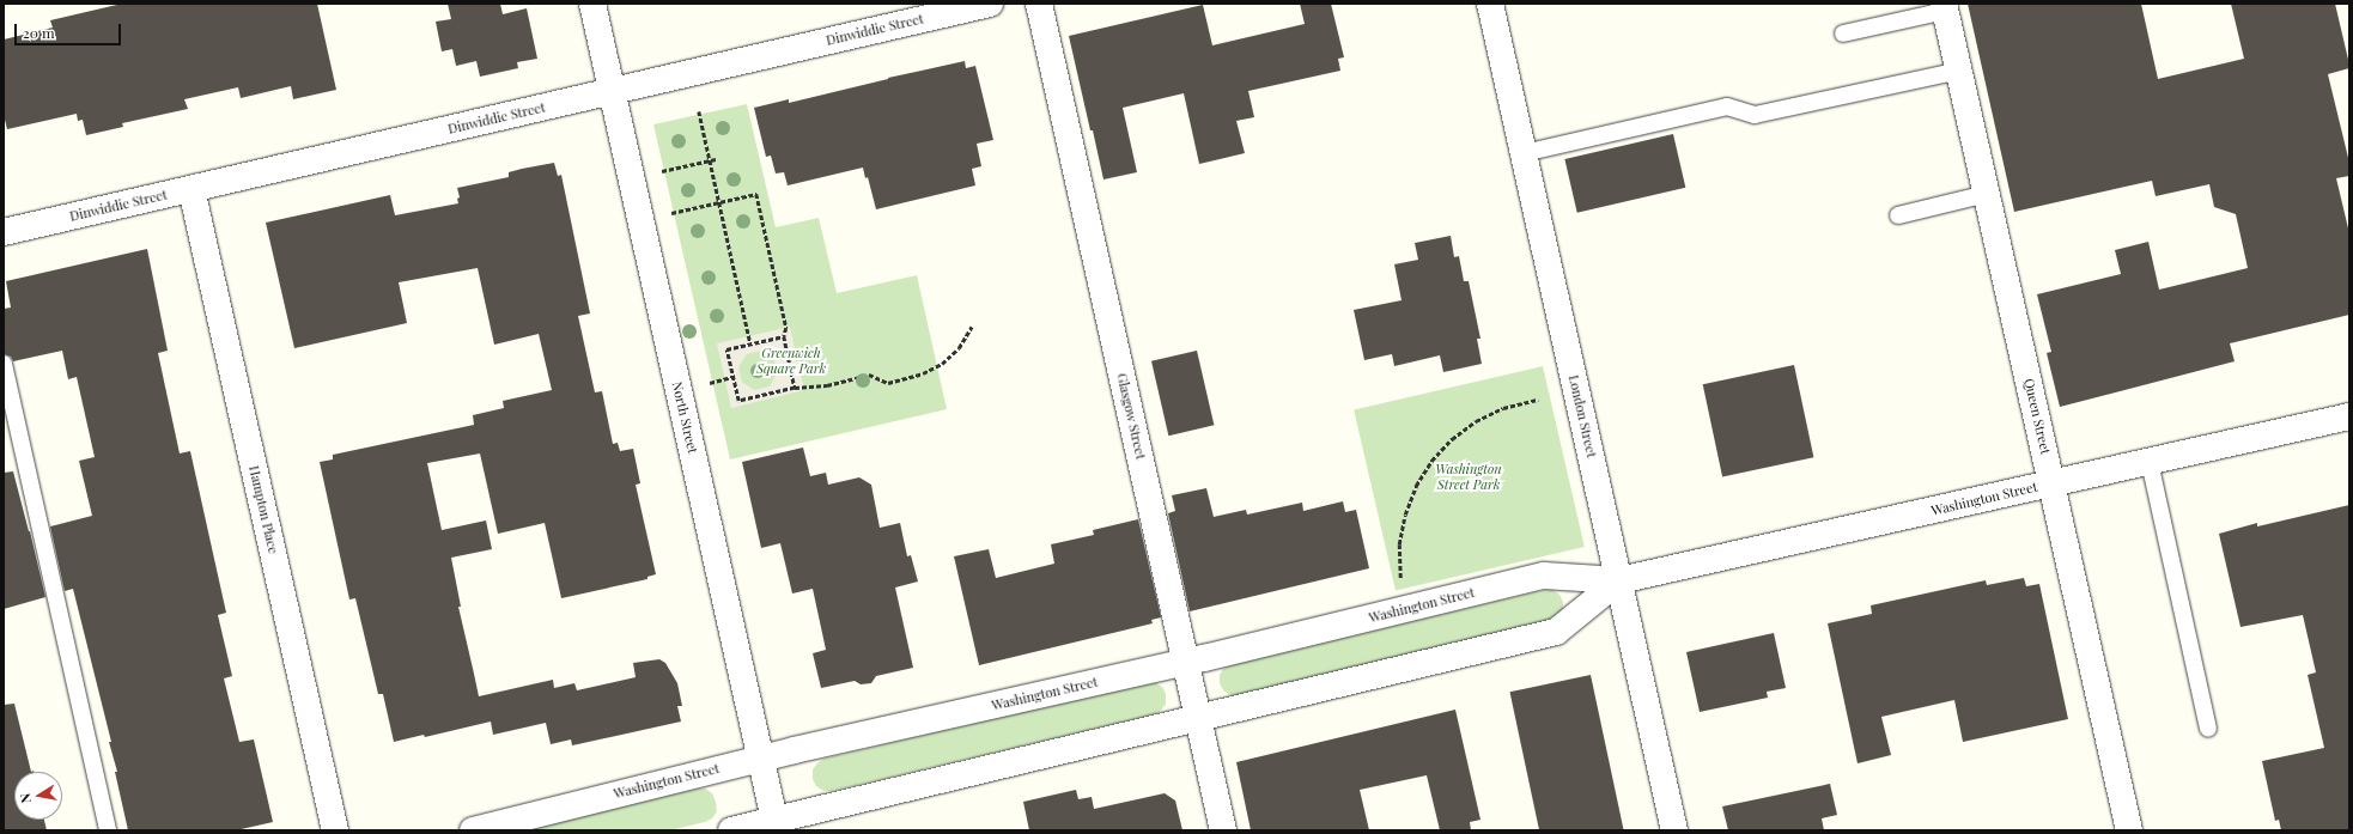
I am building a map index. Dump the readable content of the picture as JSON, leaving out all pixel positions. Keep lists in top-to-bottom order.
{
  "streets": {
    "street": [
      "Dinwiddie Street",
      "Glasgow Street",
      "London Street",
      "Queen Street",
      "North Street",
      "Washington Street",
      "Hampton Place"
    ]
  },
  "crossings": [
    ["Dinwiddie Street", "North Street"],
    ["Dinwiddie Street", "Hampton Place"],
    ["Glasgow Street", "Washington Street"],
    ["London Street", "Washington Street"],
    ["Queen Street", "Washington Street"],
    ["North Street", "Washington Street"]
  ],
  "parks": ["Greenwich Square Park", "Washington Street Park"],
  "scale_bar": "20 m",
  "north": "left"
}
